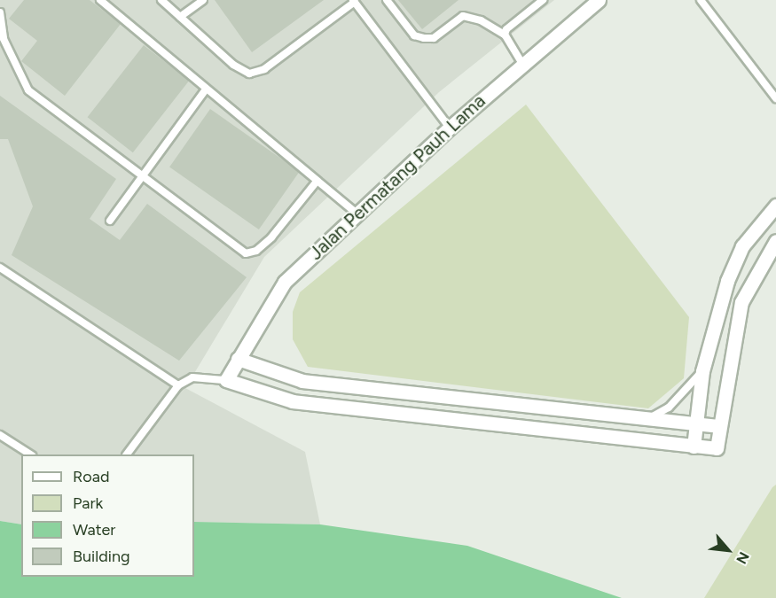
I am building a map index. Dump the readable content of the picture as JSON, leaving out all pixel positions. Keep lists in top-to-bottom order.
{
  "streets": {
    "street": ["Jalan Permatang Pauh Lama"]
  },
  "legend": [
    "Road",
    "Park",
    "Water",
    "Building"
  ],
  "north": "bottom right"
}
